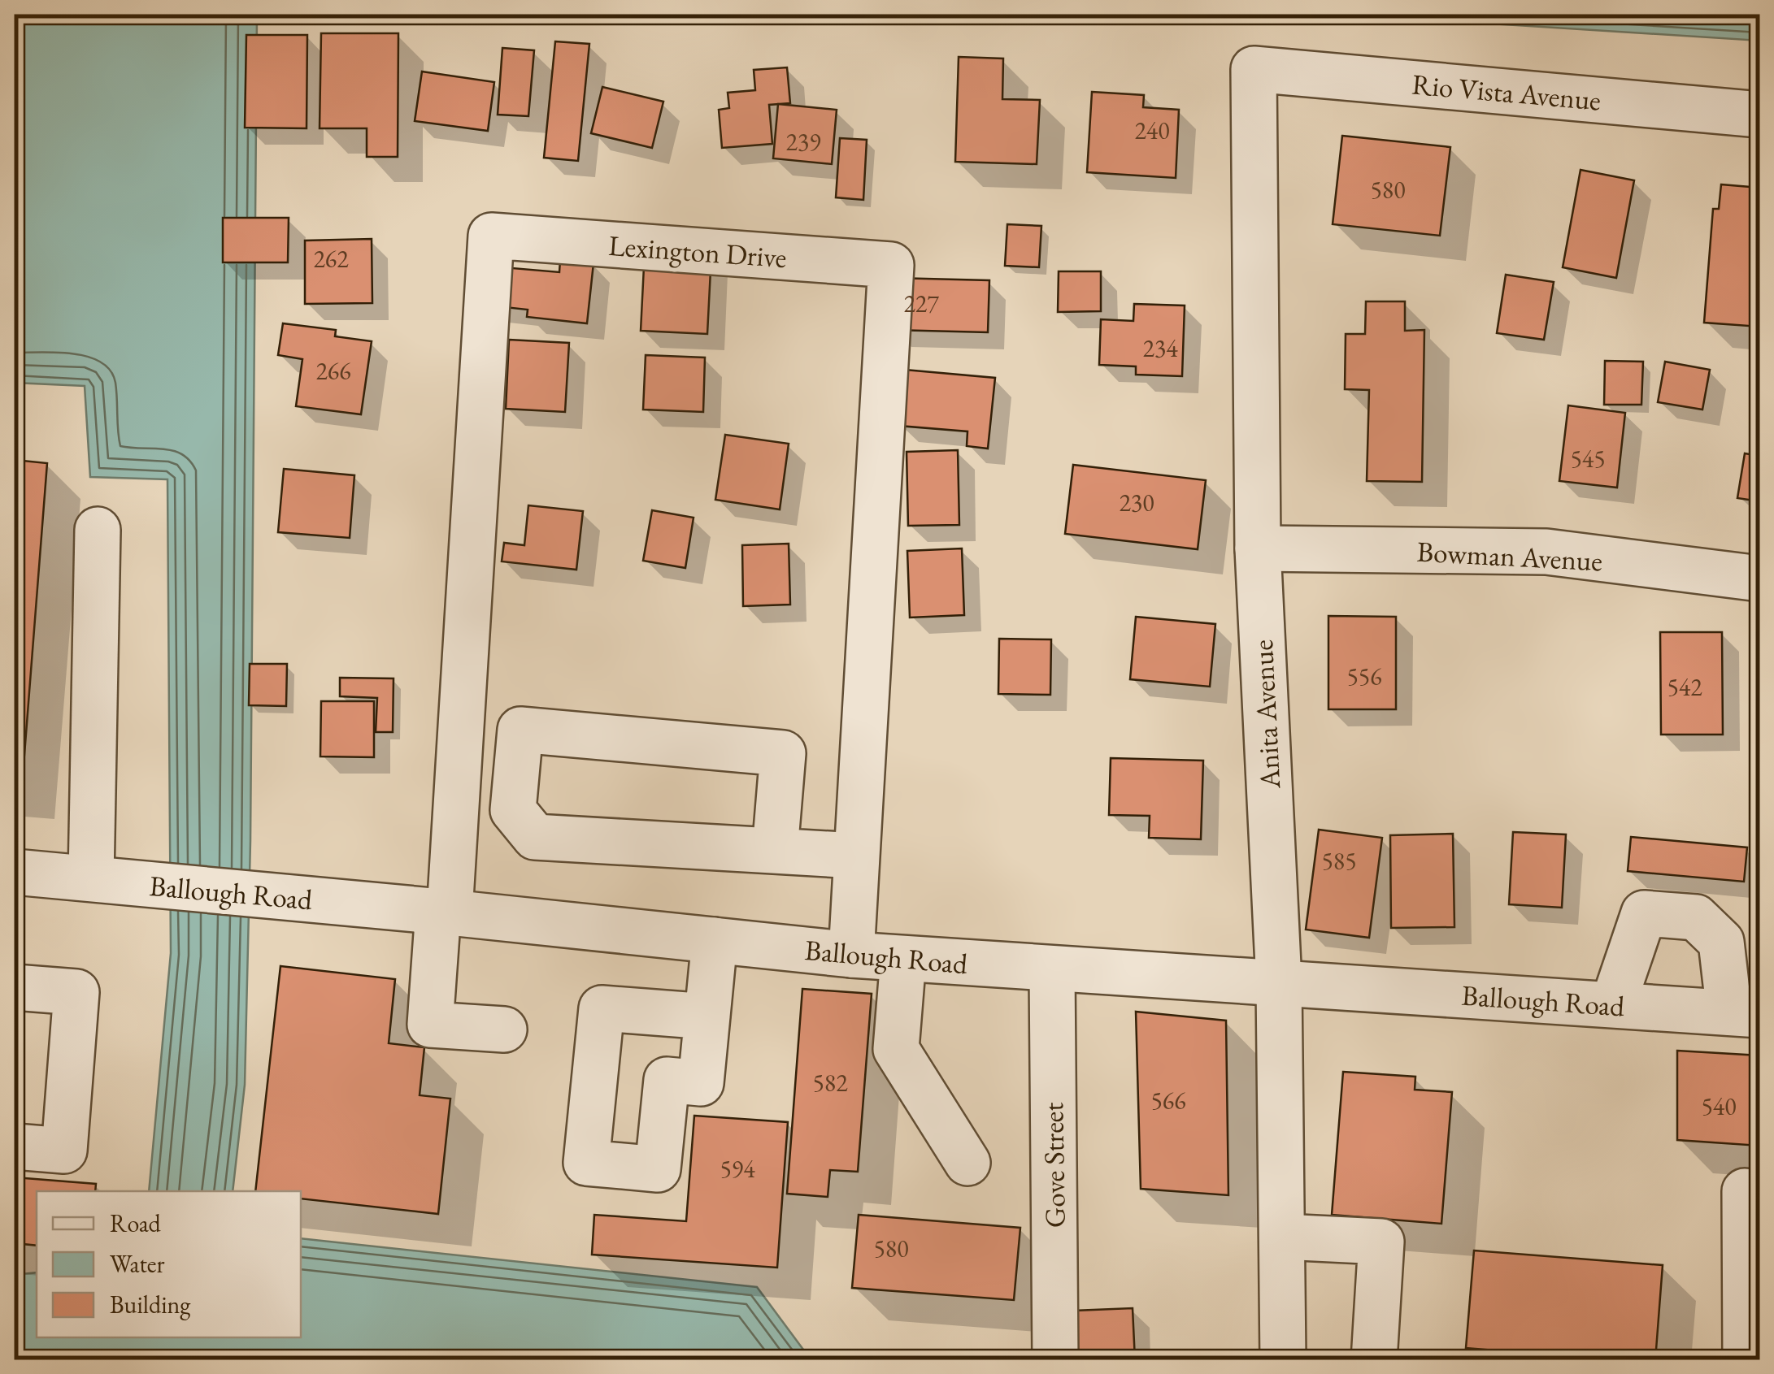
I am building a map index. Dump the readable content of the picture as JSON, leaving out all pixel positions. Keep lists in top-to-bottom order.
{
  "streets": {
    "street": [
      "Rio Vista Avenue",
      "Lexington Drive",
      "Bowman Avenue",
      "Anita Avenue",
      "Ballough Road",
      "Gove Street"
    ]
  },
  "crossings": [
    ["Rio Vista Avenue", "Anita Avenue"],
    ["Lexington Drive", "Ballough Road"],
    ["Bowman Avenue", "Anita Avenue"],
    ["Anita Avenue", "Ballough Road"],
    ["Ballough Road", "Gove Street"]
  ],
  "house_numbers": [
    "240",
    "239",
    "580",
    "262",
    "227",
    "234",
    "266",
    "545",
    "230",
    "556",
    "542",
    "585",
    "582",
    "566",
    "540",
    "594",
    "580"
  ],
  "legend": ["Road", "Water", "Building"]
}
